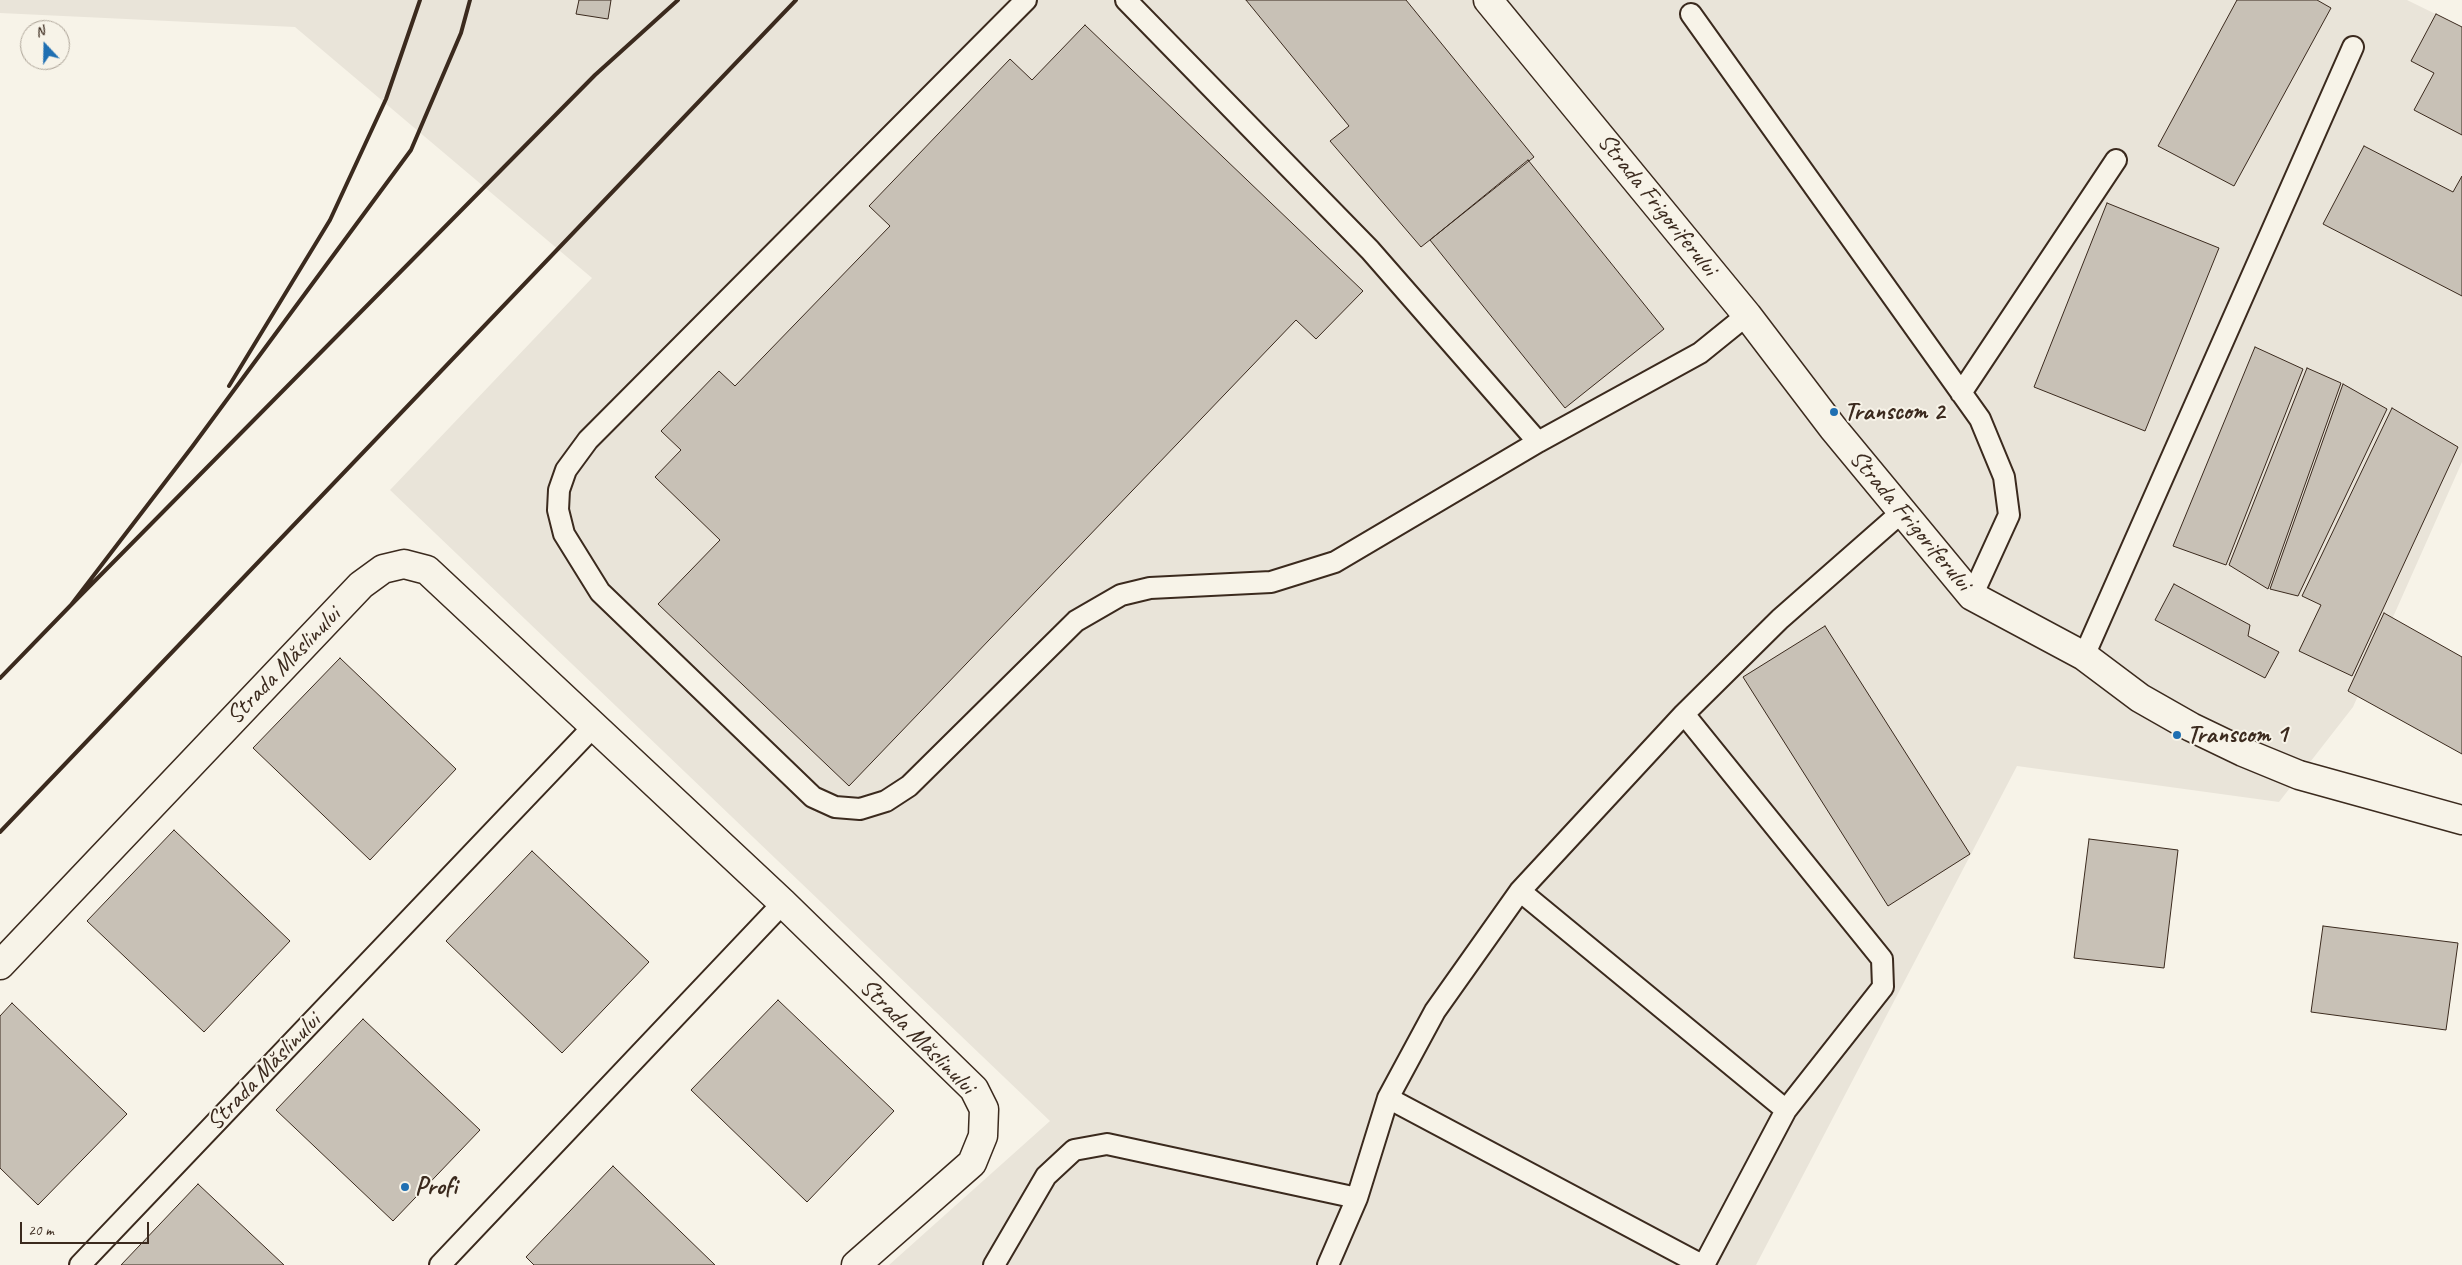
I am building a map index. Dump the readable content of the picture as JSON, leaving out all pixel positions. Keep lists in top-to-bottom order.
{
  "streets": {
    "street": ["Strada Frigoriferului", "Strada Măslinului"]
  },
  "places": ["Transcom 2", "Transcom 1", "Profi"],
  "scale_bar": "20 m",
  "north": "top"
}
